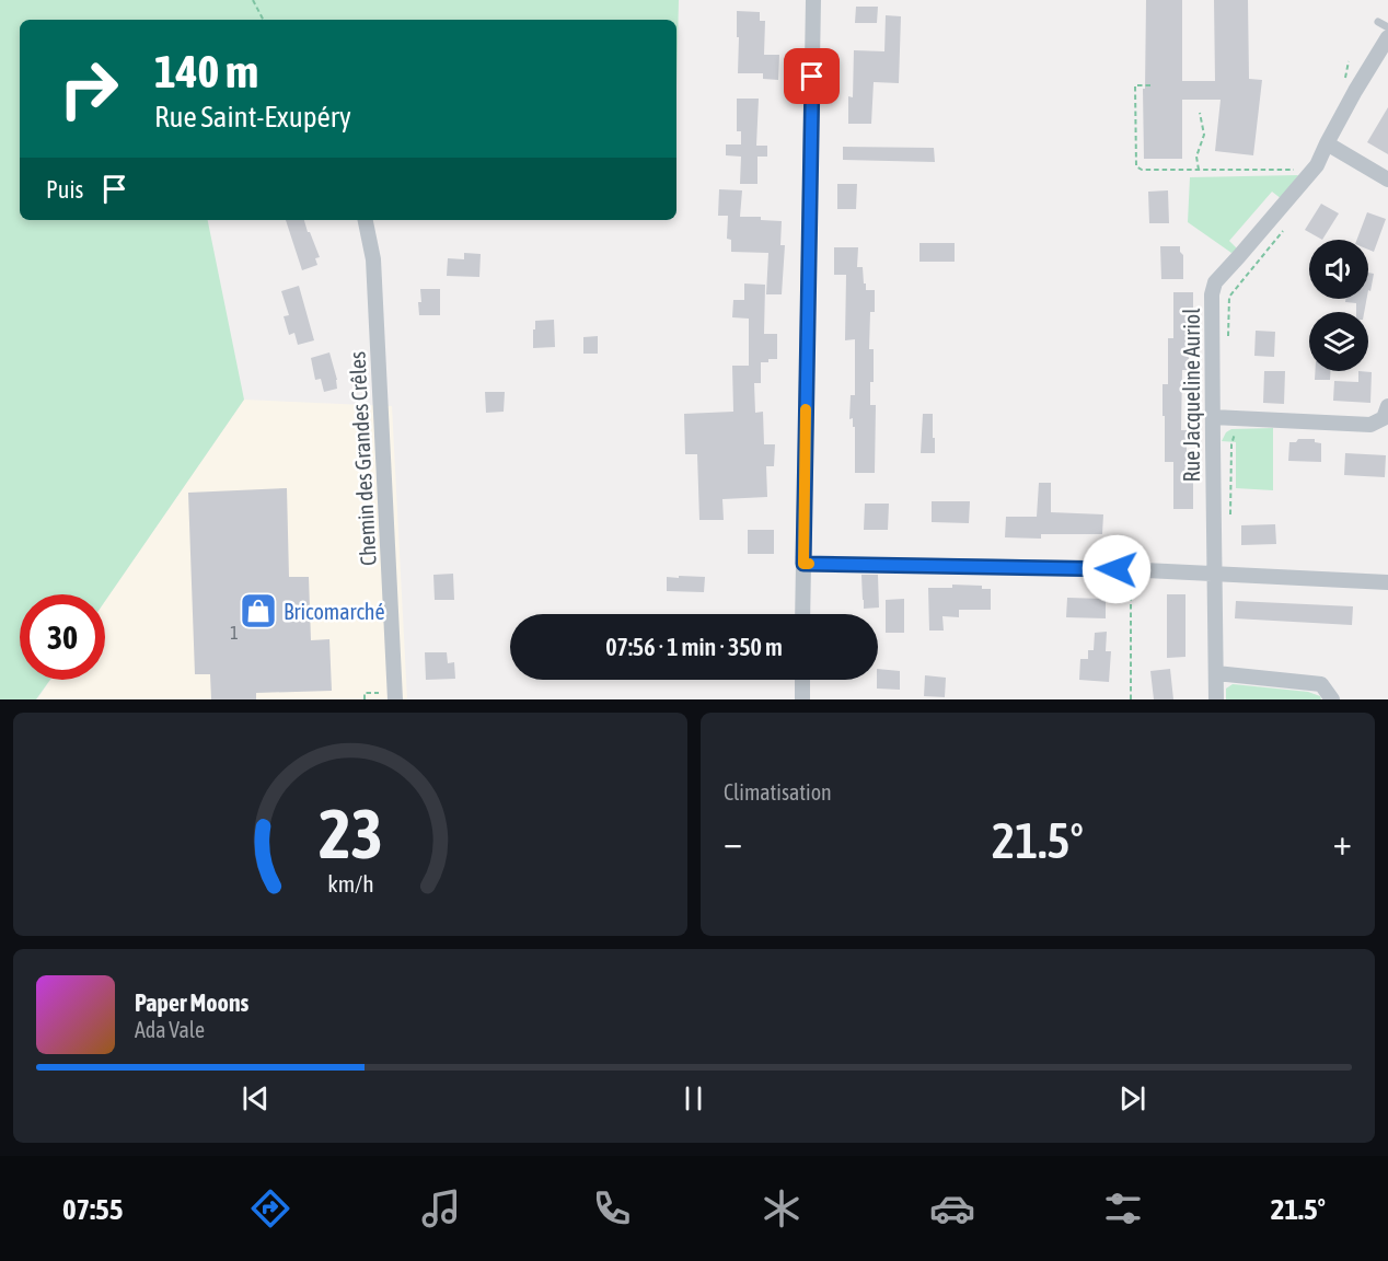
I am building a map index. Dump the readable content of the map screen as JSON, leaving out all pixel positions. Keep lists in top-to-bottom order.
{
  "streets": {
    "street": ["Rue Jacqueline Auriol", "Chemin des Grandes Crêles"]
  },
  "places": {
    "shop": ["Bricomarché"]
  },
  "house_numbers": ["1"],
  "page": {
    "turn": ["140 m", "Rue Saint-Exupéry"],
    "then": "Puis",
    "limit": "30",
    "trip": "07:56 · 1 min · 350 m",
    "tile": "Climatisation",
    "heat": ["−", "21.5°", "+"],
    "song": ["Paper Moons", "Ada Vale"],
    "tabs": ["07:55", "21.5°"],
    "gauge": ["23", "km/h"]
  }
}
